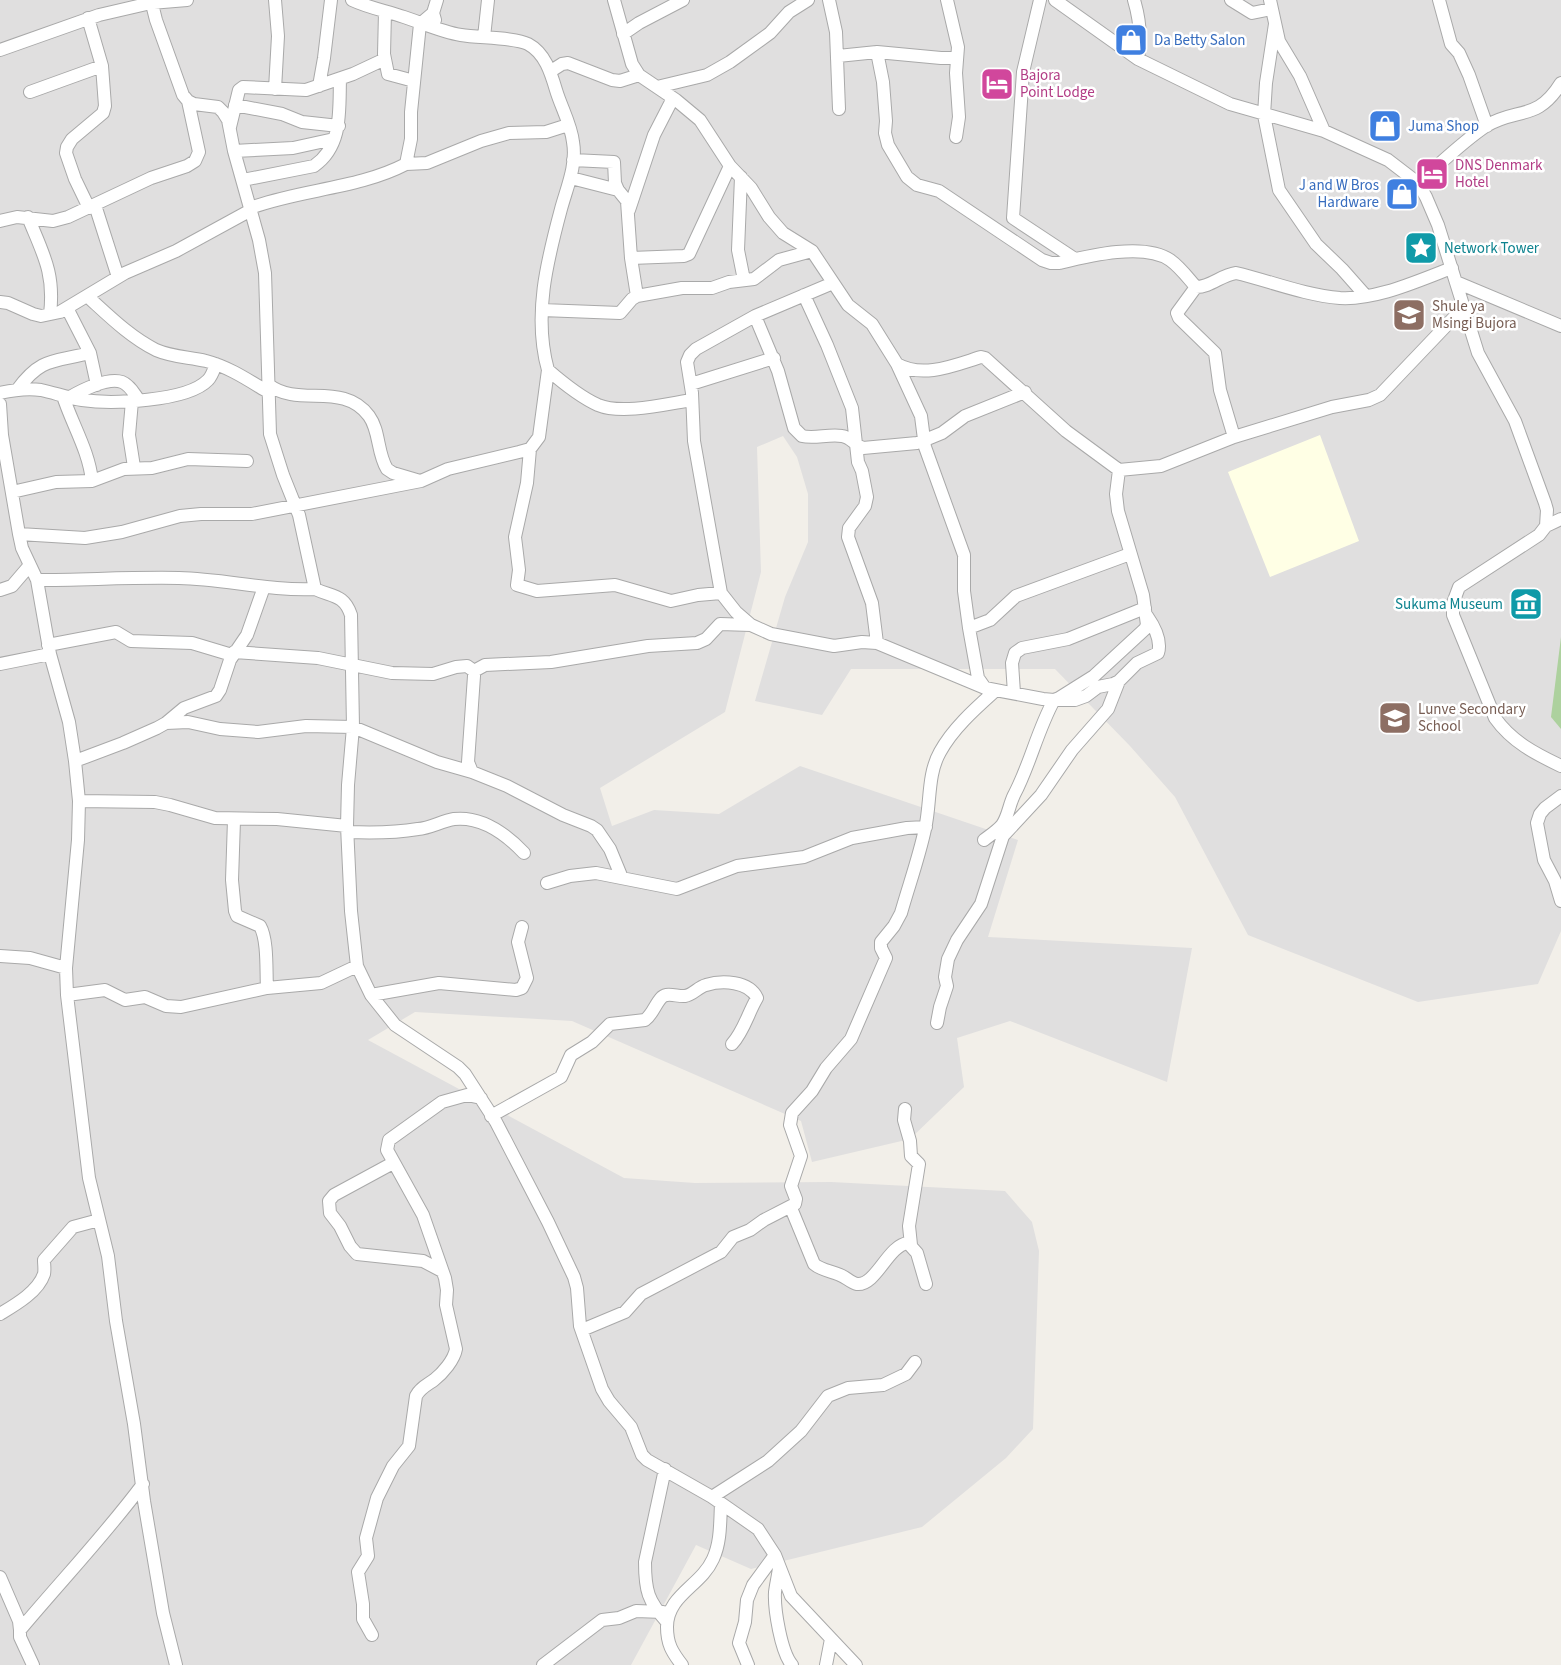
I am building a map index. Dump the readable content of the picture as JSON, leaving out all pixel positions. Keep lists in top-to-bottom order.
{
  "places": {
    "shop": ["Da Betty Salon", "Juma Shop", "J and W Bros Hardware"],
    "hotel": ["Bajora Point Lodge", "DNS Denmark Hotel"],
    "place": ["Network Tower"],
    "school or university": ["Shule ya Msingi Bujora", "Lunve Secondary School"],
    "museum": ["Sukuma Museum"]
  }
}
